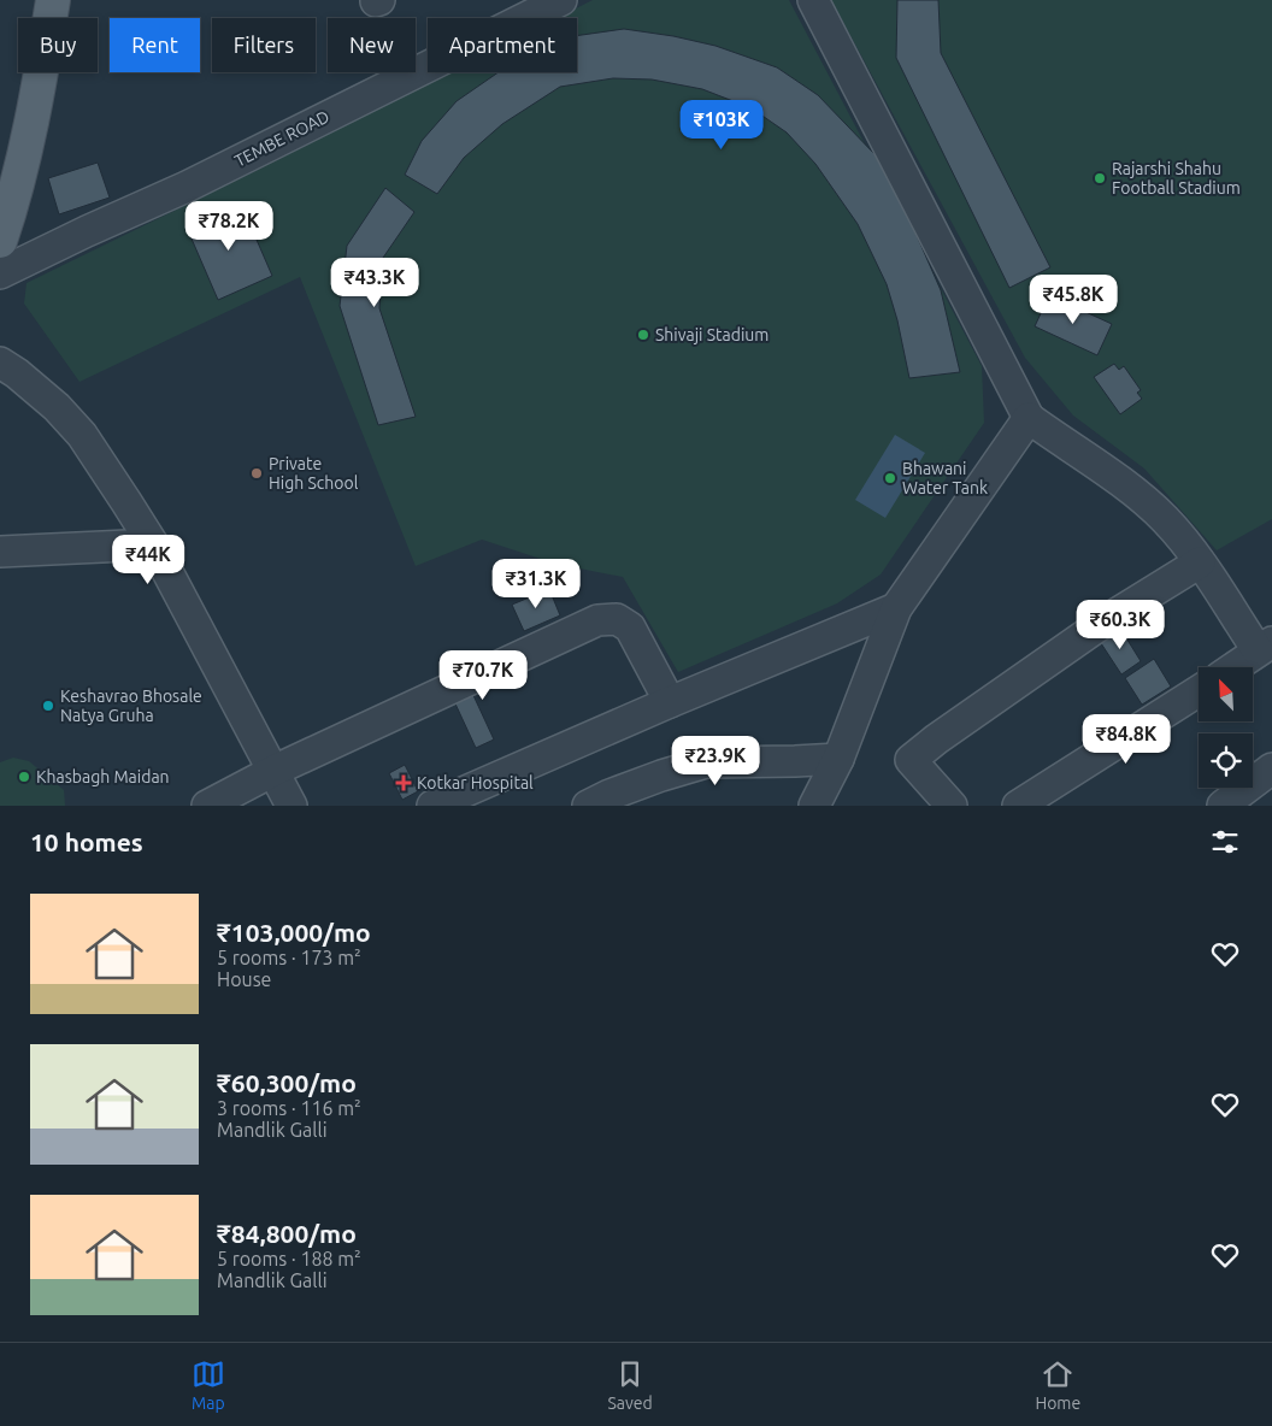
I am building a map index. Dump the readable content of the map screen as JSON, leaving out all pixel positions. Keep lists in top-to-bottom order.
{
  "streets": {
    "street": ["TEMBE ROAD"]
  },
  "places": {
    "other": [
      "Rajarshi Shahu Football Stadium",
      "Shivaji Stadium",
      "Private High School",
      "Bhawani Water Tank",
      "Keshavrao Bhosale Natya Gruha",
      "Khasbagh Maidan"
    ],
    "health": ["Kotkar Hospital"]
  },
  "north": "top left",
  "page": {
    "chip": [
      "Buy",
      "Rent",
      "Filters",
      "New",
      "Apartment"
    ],
    "price": [
      "₹103K",
      "₹78.2K",
      "₹43.3K",
      "₹45.8K",
      "₹44K",
      "₹31.3K",
      "₹60.3K",
      "₹70.7K",
      "₹84.8K",
      "₹23.9K"
    ],
    "heading": "10 homes",
    "list": [
      {
        "name": "₹103,000/mo",
        "note": "5 rooms · 173 m² · House"
      },
      {
        "name": "₹60,300/mo",
        "note": "3 rooms · 116 m² · Mandlik Galli"
      },
      {
        "name": "₹84,800/mo",
        "note": "5 rooms · 188 m² · Mandlik Galli"
      }
    ],
    "tabs": ["Map", "Saved", "Home"]
  }
}
